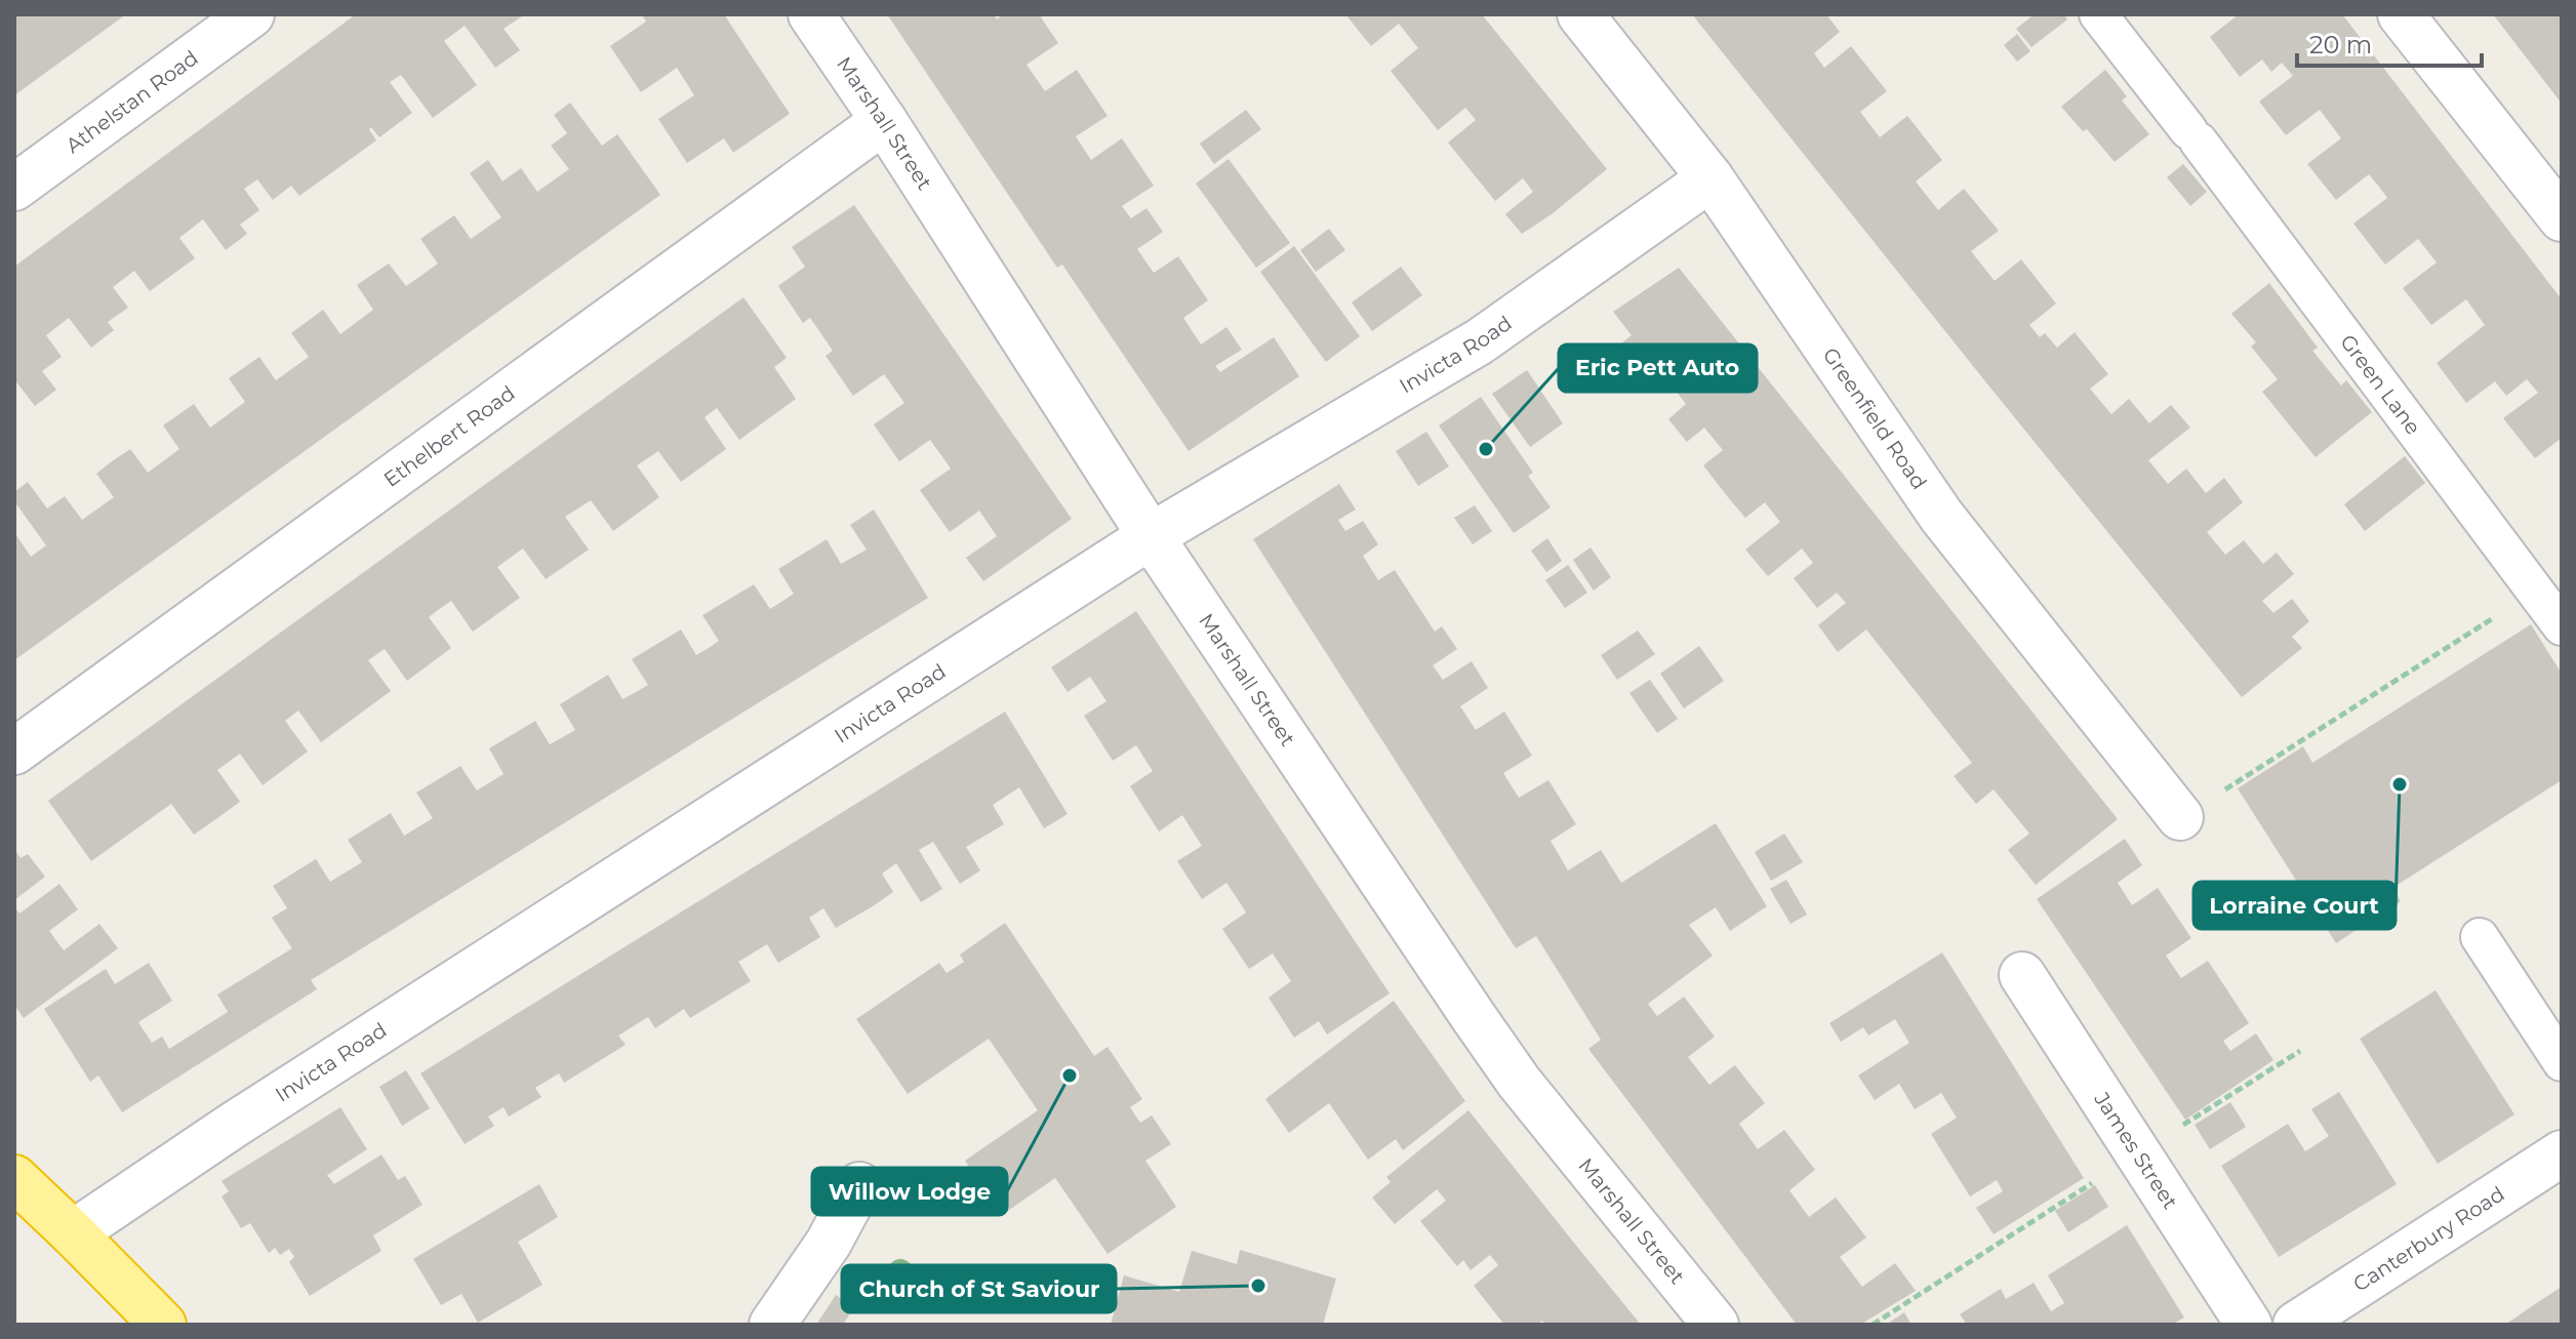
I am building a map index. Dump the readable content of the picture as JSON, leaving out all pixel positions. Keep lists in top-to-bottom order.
{
  "streets": {
    "street": [
      "Athelstan Road",
      "Marshall Street",
      "Invicta Road",
      "Greenfield Road",
      "Ethelbert Road",
      "James Street",
      "Canterbury Road"
    ],
    "lane": ["Green Lane"]
  },
  "crossings": [
    ["Marshall Street", "Invicta Road"],
    ["Marshall Street", "Ethelbert Road"],
    ["Invicta Road", "Greenfield Road"]
  ],
  "places": [
    "Eric Pett Auto",
    "Lorraine Court",
    "Willow Lodge",
    "Church of St Saviour"
  ],
  "scale_bar": "20 m"
}
